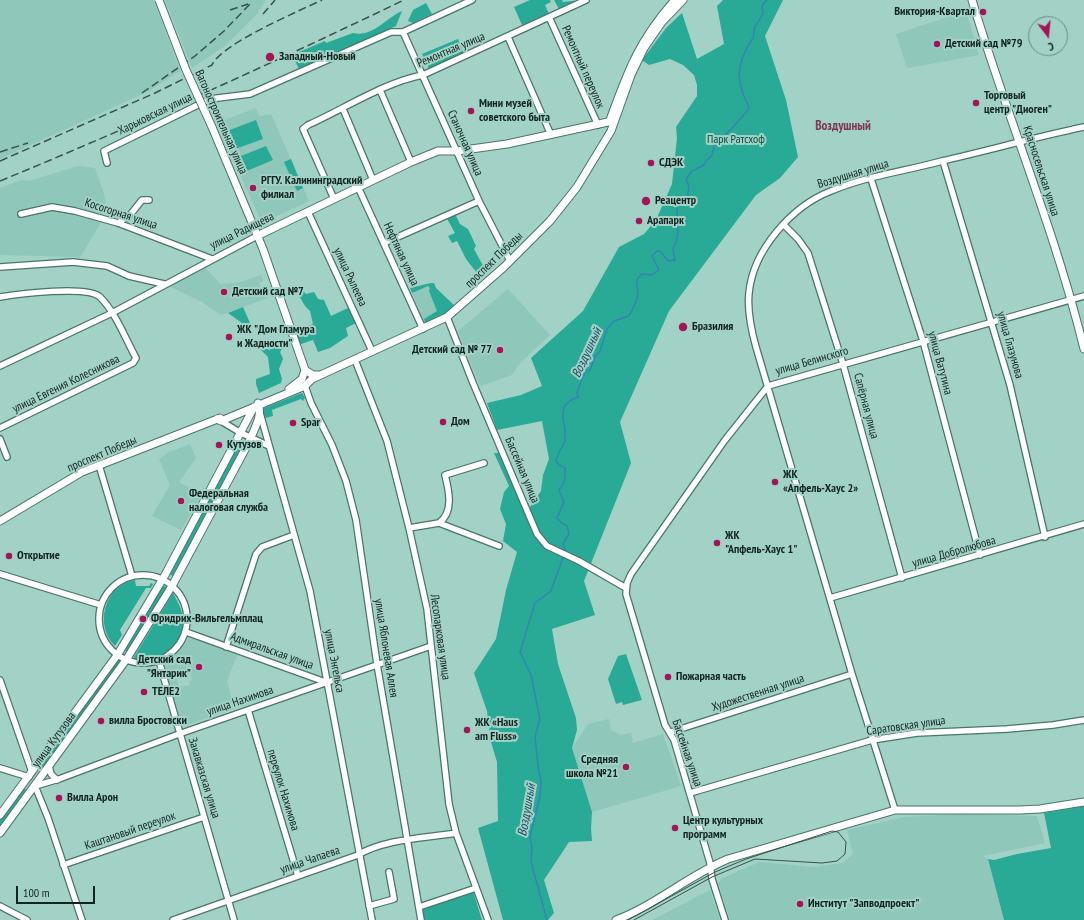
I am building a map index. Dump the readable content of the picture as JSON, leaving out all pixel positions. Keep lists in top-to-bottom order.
{
  "streets": {
    "main road": [
      "Вагоностроительная улица",
      "Красносельская улица",
      "улица Радищева",
      "проспект Победы",
      "улица Кутузова"
    ],
    "street": [
      "Ремонтная улица",
      "Ремонтный переулок",
      "Харьковская улица",
      "Станочная улица",
      "Воздушная улица",
      "Косогорная улица",
      "Нефтяная улица",
      "улица Рылеева",
      "улица Глазунова",
      "улица Белинского",
      "улица Ватутина",
      "улица Евгения Колесникова",
      "Сапёрная улица",
      "Бассейная улица",
      "улица Добролюбова",
      "Лесопарковая улица",
      "улица Яблоневая Аллея",
      "Адмиральская улица",
      "улица Энгельса",
      "Художественная улица",
      "улица Нахимова",
      "Саратовская улица",
      "Закавказская улица",
      "переулок Нахимова",
      "Каштановый переулок",
      "улица Чапаева"
    ]
  },
  "crossings": [
    ["Ремонтная улица", "Ремонтный переулок"],
    ["Ремонтная улица", "Станочная улица"],
    ["Ремонтная улица", "улица Радищева"],
    ["Ремонтный переулок", "улица Радищева"],
    ["Харьковская улица", "Станочная улица"],
    ["Вагоностроительная улица", "улица Радищева"],
    ["Вагоностроительная улица", "проспект Победы"],
    ["Станочная улица", "улица Радищева"],
    ["Станочная улица", "проспект Победы"],
    ["Красносельская улица", "Воздушная улица"],
    ["Красносельская улица", "улица Белинского"],
    ["Воздушная улица", "улица Глазунова"],
    ["Воздушная улица", "улица Белинского"],
    ["Воздушная улица", "улица Ватутина"],
    ["Воздушная улица", "Сапёрная улица"],
    ["Воздушная улица", "улица Добролюбова"],
    ["Воздушная улица", "Художественная улица"],
    ["Воздушная улица", "Саратовская улица"],
    ["Косогорная улица", "улица Радищева"],
    ["улица Радищева", "Нефтяная улица"],
    ["улица Радищева", "улица Рылеева"],
    ["улица Радищева", "улица Евгения Колесникова"],
    ["Нефтяная улица", "проспект Победы"],
    ["проспект Победы", "улица Рылеева"],
    ["проспект Победы", "Бассейная улица"],
    ["проспект Победы", "Лесопарковая улица"],
    ["проспект Победы", "улица Яблоневая Аллея"],
    ["проспект Победы", "улица Энгельса"],
    ["проспект Победы", "улица Кутузова"],
    ["улица Глазунова", "улица Белинского"],
    ["улица Глазунова", "улица Добролюбова"],
    ["улица Белинского", "улица Ватутина"],
    ["улица Белинского", "Сапёрная улица"],
    ["улица Белинского", "Бассейная улица"],
    ["улица Ватутина", "улица Добролюбова"],
    ["Сапёрная улица", "улица Добролюбова"],
    ["Бассейная улица", "Художественная улица"],
    ["Бассейная улица", "Саратовская улица"],
    ["Лесопарковая улица", "улица Нахимова"],
    ["Лесопарковая улица", "улица Чапаева"],
    ["улица Яблоневая Аллея", "улица Нахимова"],
    ["улица Яблоневая Аллея", "улица Чапаева"],
    ["Адмиральская улица", "улица Энгельса"],
    ["Адмиральская улица", "улица Нахимова"],
    ["улица Энгельса", "улица Нахимова"],
    ["улица Энгельса", "улица Кутузова"],
    ["улица Энгельса", "улица Чапаева"],
    ["улица Нахимова", "улица Кутузова"],
    ["улица Нахимова", "Закавказская улица"],
    ["улица Нахимова", "переулок Нахимова"],
    ["Закавказская улица", "Каштановый переулок"],
    ["Закавказская улица", "улица Чапаева"],
    ["переулок Нахимова", "улица Чапаева"]
  ],
  "districts": ["Воздушный"],
  "water": ["Воздушный"],
  "parks": ["Парк Ратсхоф"],
  "places": [
    "Виктория-Квартал",
    "Детский сад №79",
    "Западный-Новый",
    "Торговый центр \"Диоген\"",
    "Мини музей советского быта",
    "СДЭК",
    "РГГУ. Калининградский филиал",
    "Реацентр",
    "Арапарк",
    "Детский сад №7",
    "Бразилия",
    "ЖК \"Дом Гламура и Жадности\"",
    "Детский сад № 77",
    "Дом",
    "Spar",
    "Кутузов",
    "ЖК «Апфель-Хаус 2»",
    "Федеральная налоговая служба",
    "ЖК \"Апфель-Хаус 1\"",
    "Открытие",
    "Фридрих-Вильгельмплац",
    "Детский сад \"Янтарик\"",
    "Пожарная часть",
    "ТЕЛЕ2",
    "вилла Бростовски",
    "ЖК «Haus am Fluss»",
    "Средняя школа №21",
    "Вилла Арон",
    "Центр культурных программ",
    "Институт \"Запводпроект\""
  ],
  "scale_bar": "100 m",
  "north": "bottom"
}
